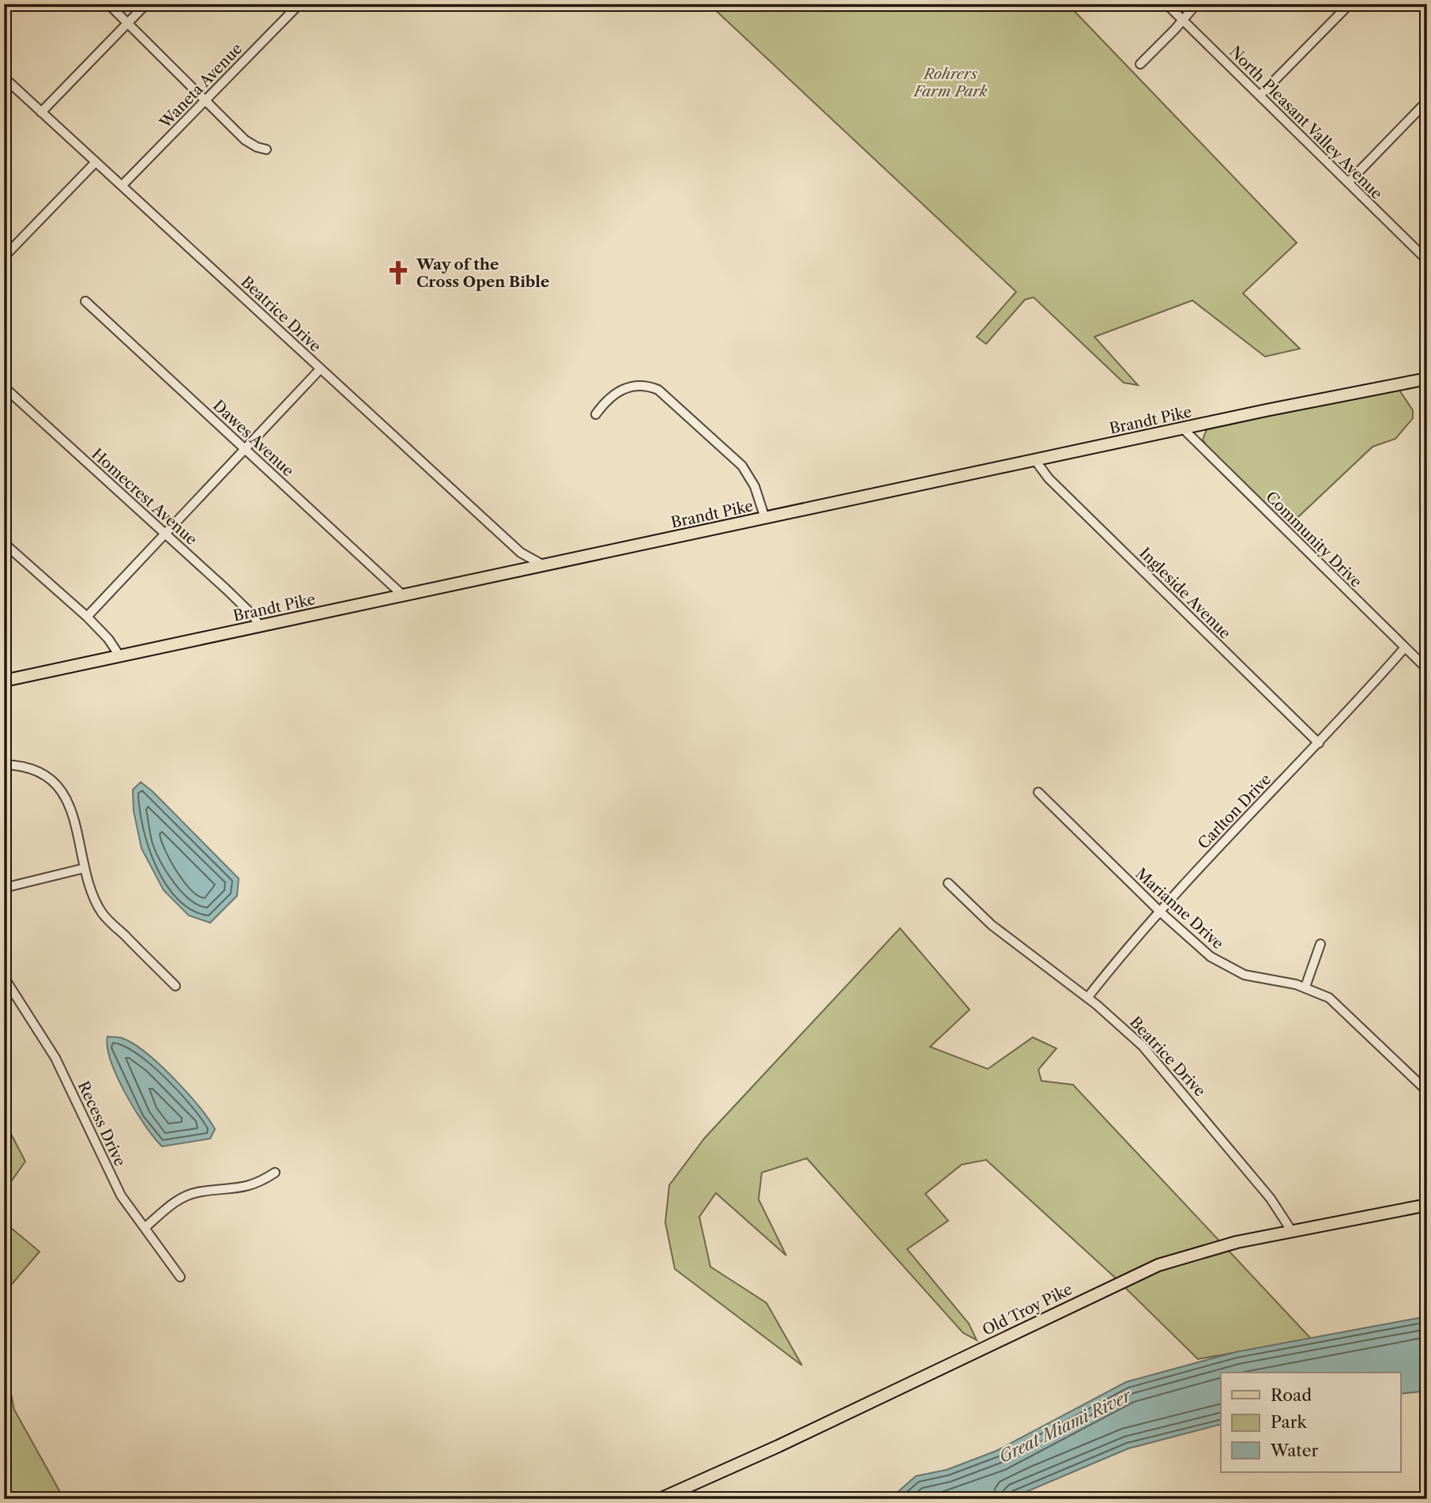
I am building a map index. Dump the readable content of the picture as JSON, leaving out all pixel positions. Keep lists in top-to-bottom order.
{
  "streets": {
    "main road": ["Brandt Pike", "Old Troy Pike"],
    "street": [
      "Waneta Avenue",
      "North Pleasant Valley Avenue",
      "Beatrice Drive",
      "Dawes Avenue",
      "Homecrest Avenue",
      "Community Drive",
      "Ingleside Avenue",
      "Carlton Drive",
      "Marianne Drive",
      "Recess Drive"
    ]
  },
  "crossings": [
    ["Waneta Avenue", "Beatrice Drive"],
    ["Beatrice Drive", "Brandt Pike"],
    ["Beatrice Drive", "Carlton Drive"],
    ["Beatrice Drive", "Old Troy Pike"],
    ["Brandt Pike", "Dawes Avenue"],
    ["Brandt Pike", "Homecrest Avenue"],
    ["Brandt Pike", "Community Drive"],
    ["Brandt Pike", "Ingleside Avenue"],
    ["Community Drive", "Carlton Drive"],
    ["Ingleside Avenue", "Carlton Drive"],
    ["Carlton Drive", "Marianne Drive"]
  ],
  "water": ["Great Miami River"],
  "parks": ["Rohrers Farm Park"],
  "places": {
    "church": ["Way of the Cross Open Bible"]
  },
  "legend": ["Road", "Park", "Water"]
}
